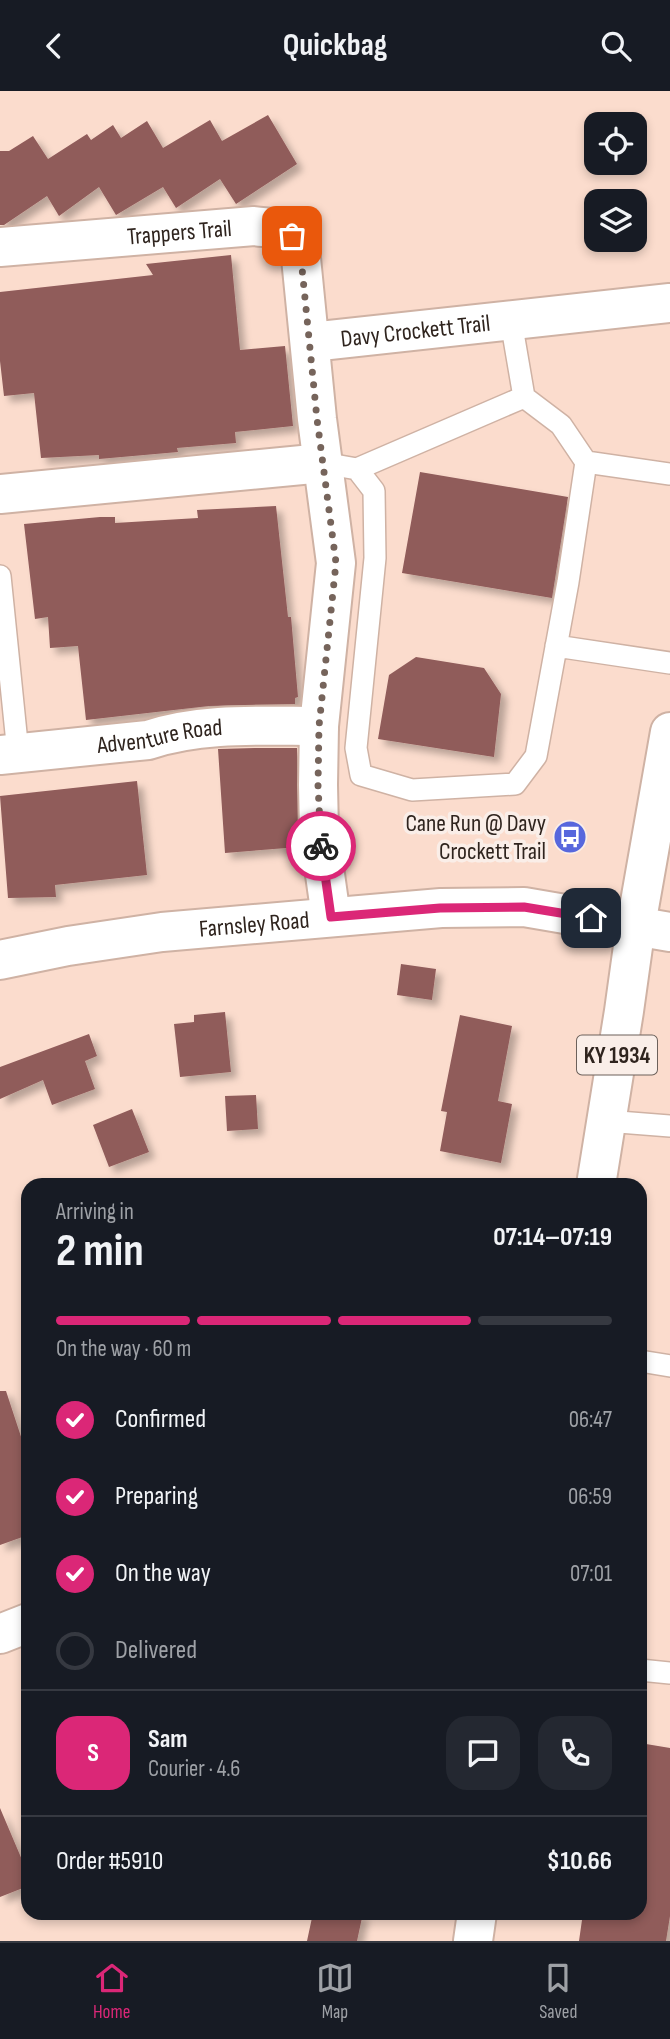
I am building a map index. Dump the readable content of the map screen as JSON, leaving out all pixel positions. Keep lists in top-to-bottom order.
{
  "streets": {
    "main road": [
      "Trappers Trail",
      "Davy Crockett Trail",
      "Adventure Road",
      "Farnsley Road",
      "KY 1934"
    ]
  },
  "crossings": [
    ["Trappers Trail", "Davy Crockett Trail"],
    ["Farnsley Road", "KY 1934"]
  ],
  "places": {
    "bus stop": ["Cane Run @ Davy Crockett Trail"]
  },
  "page": {
    "header": "Quickbag",
    "heading": ["2 min", "Arriving in", "07:14–07:19"],
    "panel": [
      "Sam",
      "Courier · 4.6",
      "Order #5910",
      "$10.66"
    ],
    "bar": "On the way · 60 m",
    "list": [
      ["Confirmed", "06:47"],
      ["Preparing", "06:59"],
      ["On the way", "07:01"],
      "Delivered"
    ],
    "round": "S",
    "tabs": ["Home", "Map", "Saved"]
  }
}
